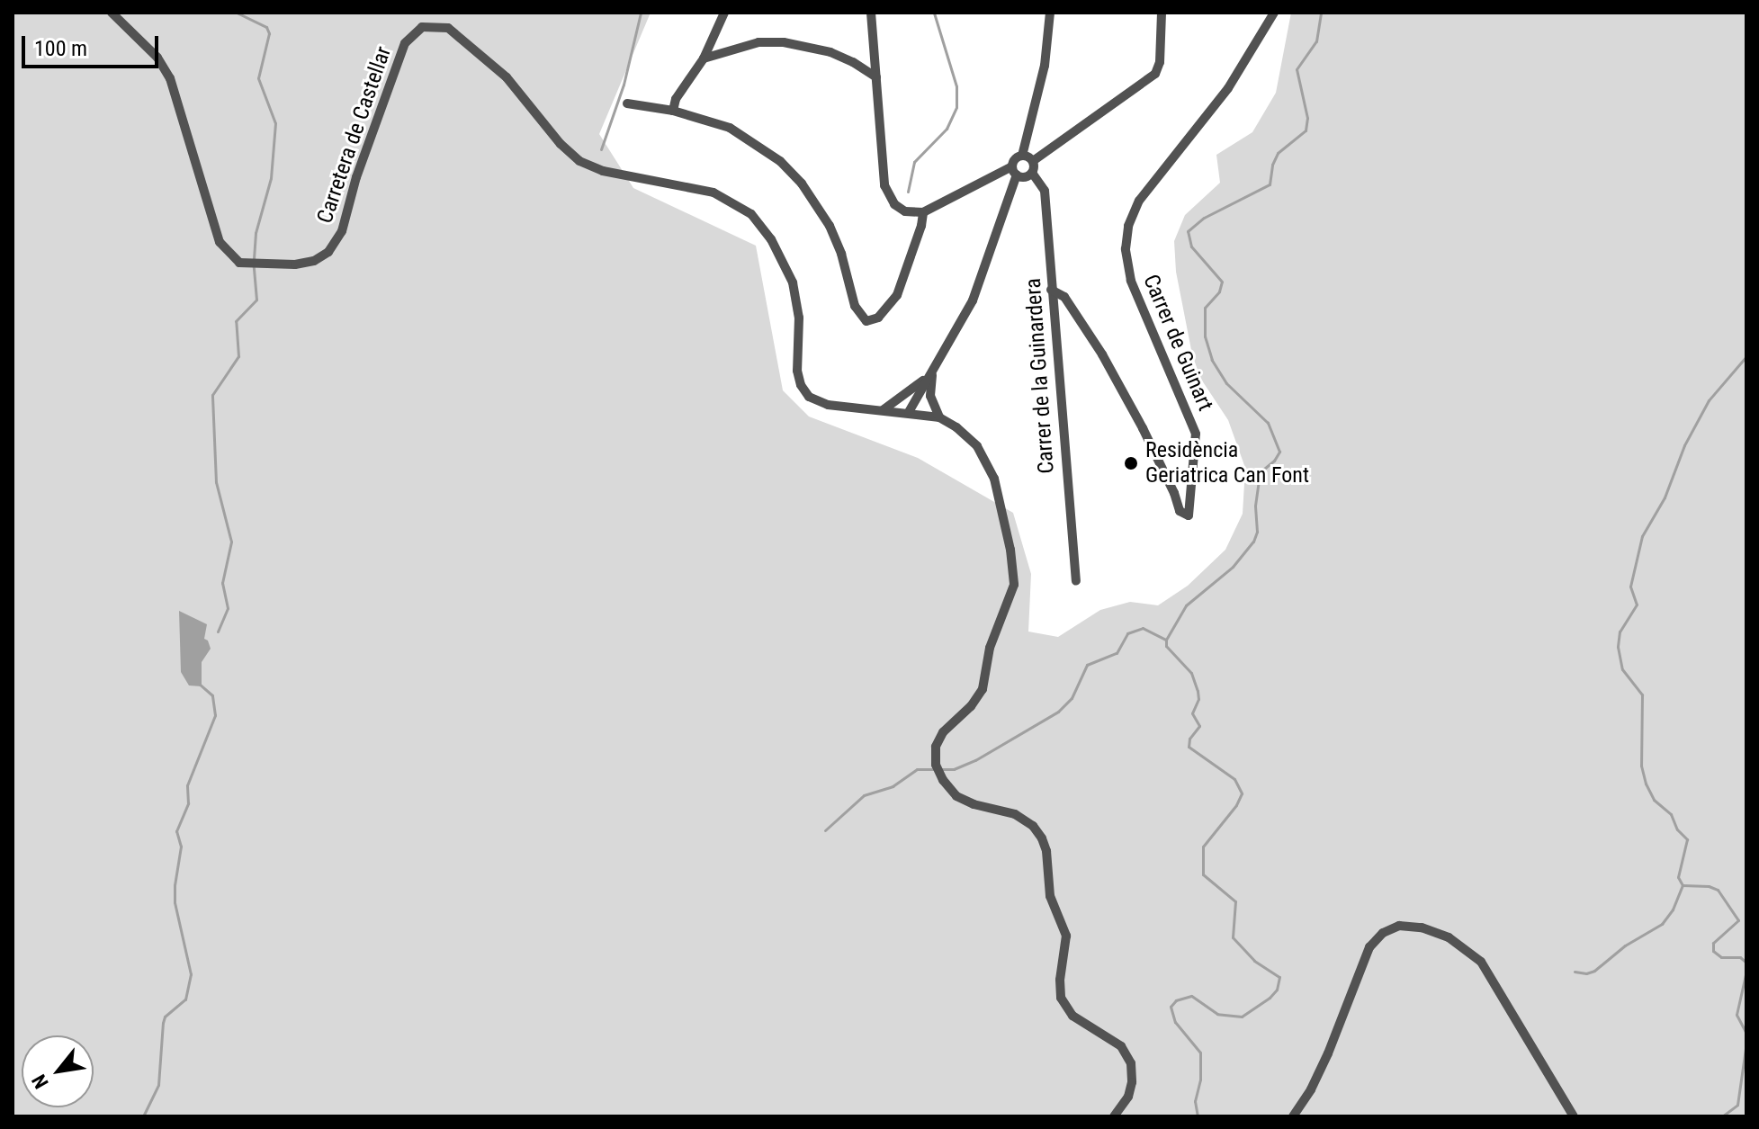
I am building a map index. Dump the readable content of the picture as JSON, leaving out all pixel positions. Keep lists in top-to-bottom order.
{
  "streets": {
    "street": ["Carretera de Castellar", "Carrer de Guinart", "Carrer de la Guinardera"]
  },
  "crossings": [
    ["Carrer de Guinart", "Carrer de la Guinardera"]
  ],
  "places": ["Residència Geriatrica Can Font"],
  "scale_bar": "100 m",
  "north": "bottom left"
}
